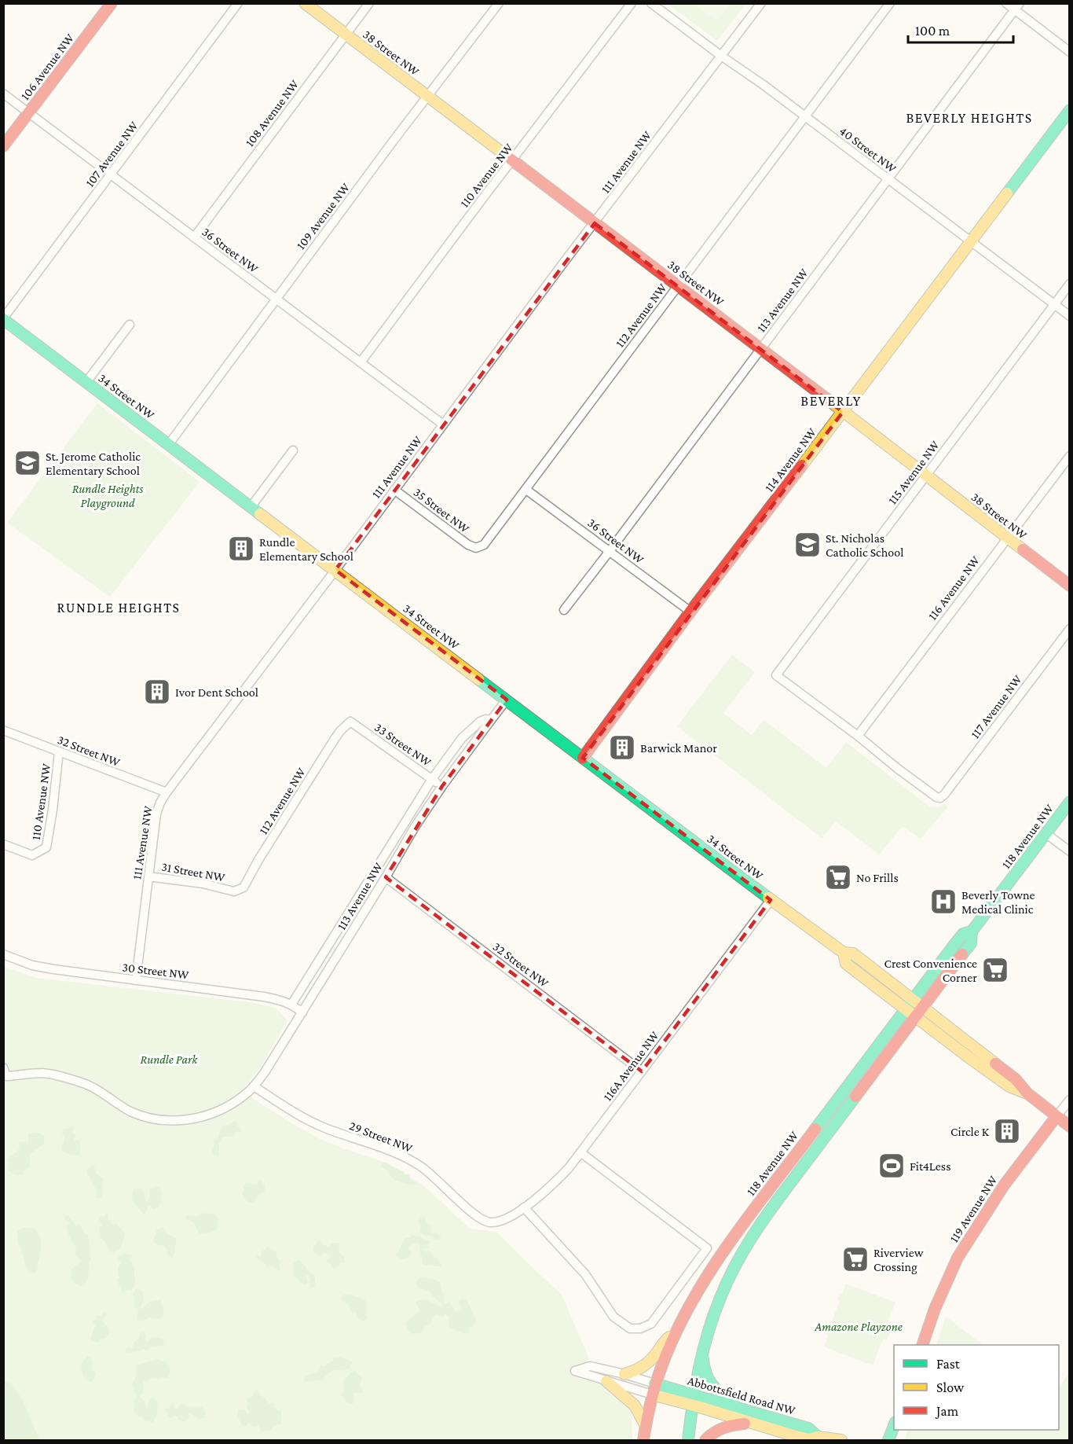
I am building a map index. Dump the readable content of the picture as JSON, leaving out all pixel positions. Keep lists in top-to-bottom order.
{
  "streets": {
    "street": [
      "38 Street NW",
      "106 Avenue NW",
      "108 Avenue NW",
      "40 Street NW",
      "107 Avenue NW",
      "111 Avenue NW",
      "110 Avenue NW",
      "109 Avenue NW",
      "36 Street NW",
      "113 Avenue NW",
      "112 Avenue NW",
      "34 Street NW",
      "114 Avenue NW",
      "115 Avenue NW",
      "35 Street NW",
      "116 Avenue NW",
      "117 Avenue NW",
      "33 Street NW",
      "32 Street NW",
      "118 Avenue NW",
      "31 Street NW",
      "30 Street NW",
      "116A Avenue NW",
      "29 Street NW",
      "119 Avenue NW",
      "Abbottsfield Road NW"
    ]
  },
  "crossings": [
    ["38 Street NW", "108 Avenue NW"],
    ["38 Street NW", "111 Avenue NW"],
    ["38 Street NW", "110 Avenue NW"],
    ["38 Street NW", "109 Avenue NW"],
    ["38 Street NW", "113 Avenue NW"],
    ["38 Street NW", "112 Avenue NW"],
    ["38 Street NW", "114 Avenue NW"],
    ["38 Street NW", "115 Avenue NW"],
    ["38 Street NW", "116 Avenue NW"],
    ["106 Avenue NW", "36 Street NW"],
    ["108 Avenue NW", "36 Street NW"],
    ["40 Street NW", "111 Avenue NW"],
    ["40 Street NW", "113 Avenue NW"],
    ["40 Street NW", "112 Avenue NW"],
    ["40 Street NW", "114 Avenue NW"],
    ["40 Street NW", "115 Avenue NW"],
    ["107 Avenue NW", "36 Street NW"],
    ["107 Avenue NW", "34 Street NW"],
    ["111 Avenue NW", "36 Street NW"],
    ["111 Avenue NW", "34 Street NW"],
    ["111 Avenue NW", "35 Street NW"],
    ["111 Avenue NW", "32 Street NW"],
    ["111 Avenue NW", "31 Street NW"],
    ["111 Avenue NW", "30 Street NW"],
    ["110 Avenue NW", "36 Street NW"],
    ["110 Avenue NW", "32 Street NW"],
    ["109 Avenue NW", "36 Street NW"],
    ["109 Avenue NW", "34 Street NW"],
    ["36 Street NW", "113 Avenue NW"],
    ["36 Street NW", "112 Avenue NW"],
    ["36 Street NW", "114 Avenue NW"],
    ["113 Avenue NW", "34 Street NW"],
    ["113 Avenue NW", "33 Street NW"],
    ["113 Avenue NW", "32 Street NW"],
    ["113 Avenue NW", "30 Street NW"],
    ["113 Avenue NW", "29 Street NW"],
    ["112 Avenue NW", "35 Street NW"],
    ["112 Avenue NW", "33 Street NW"],
    ["112 Avenue NW", "31 Street NW"],
    ["34 Street NW", "114 Avenue NW"],
    ["34 Street NW", "118 Avenue NW"],
    ["34 Street NW", "116A Avenue NW"],
    ["34 Street NW", "119 Avenue NW"],
    ["115 Avenue NW", "116 Avenue NW"],
    ["115 Avenue NW", "117 Avenue NW"],
    ["116 Avenue NW", "117 Avenue NW"],
    ["32 Street NW", "116A Avenue NW"],
    ["118 Avenue NW", "Abbottsfield Road NW"],
    ["116A Avenue NW", "29 Street NW"]
  ],
  "districts": ["BEVERLY HEIGHTS", "BEVERLY", "RUNDLE HEIGHTS"],
  "parks": ["Rundle Heights Playground", "Rundle Park", "Amazone Playzone"],
  "places": {
    "school or university": ["St. Jerome Catholic Elementary School", "St. Nicholas Catholic School"],
    "building": [
      "Rundle Elementary School",
      "Ivor Dent School",
      "Barwick Manor",
      "Circle K"
    ],
    "supermarket": ["No Frills", "Crest Convenience Corner", "Riverview Crossing"],
    "hospital": ["Beverly Towne Medical Clinic"],
    "sports": ["Fit4Less"]
  },
  "legend": ["Fast", "Slow", "Jam"],
  "scale_bar": "100 m"
}
